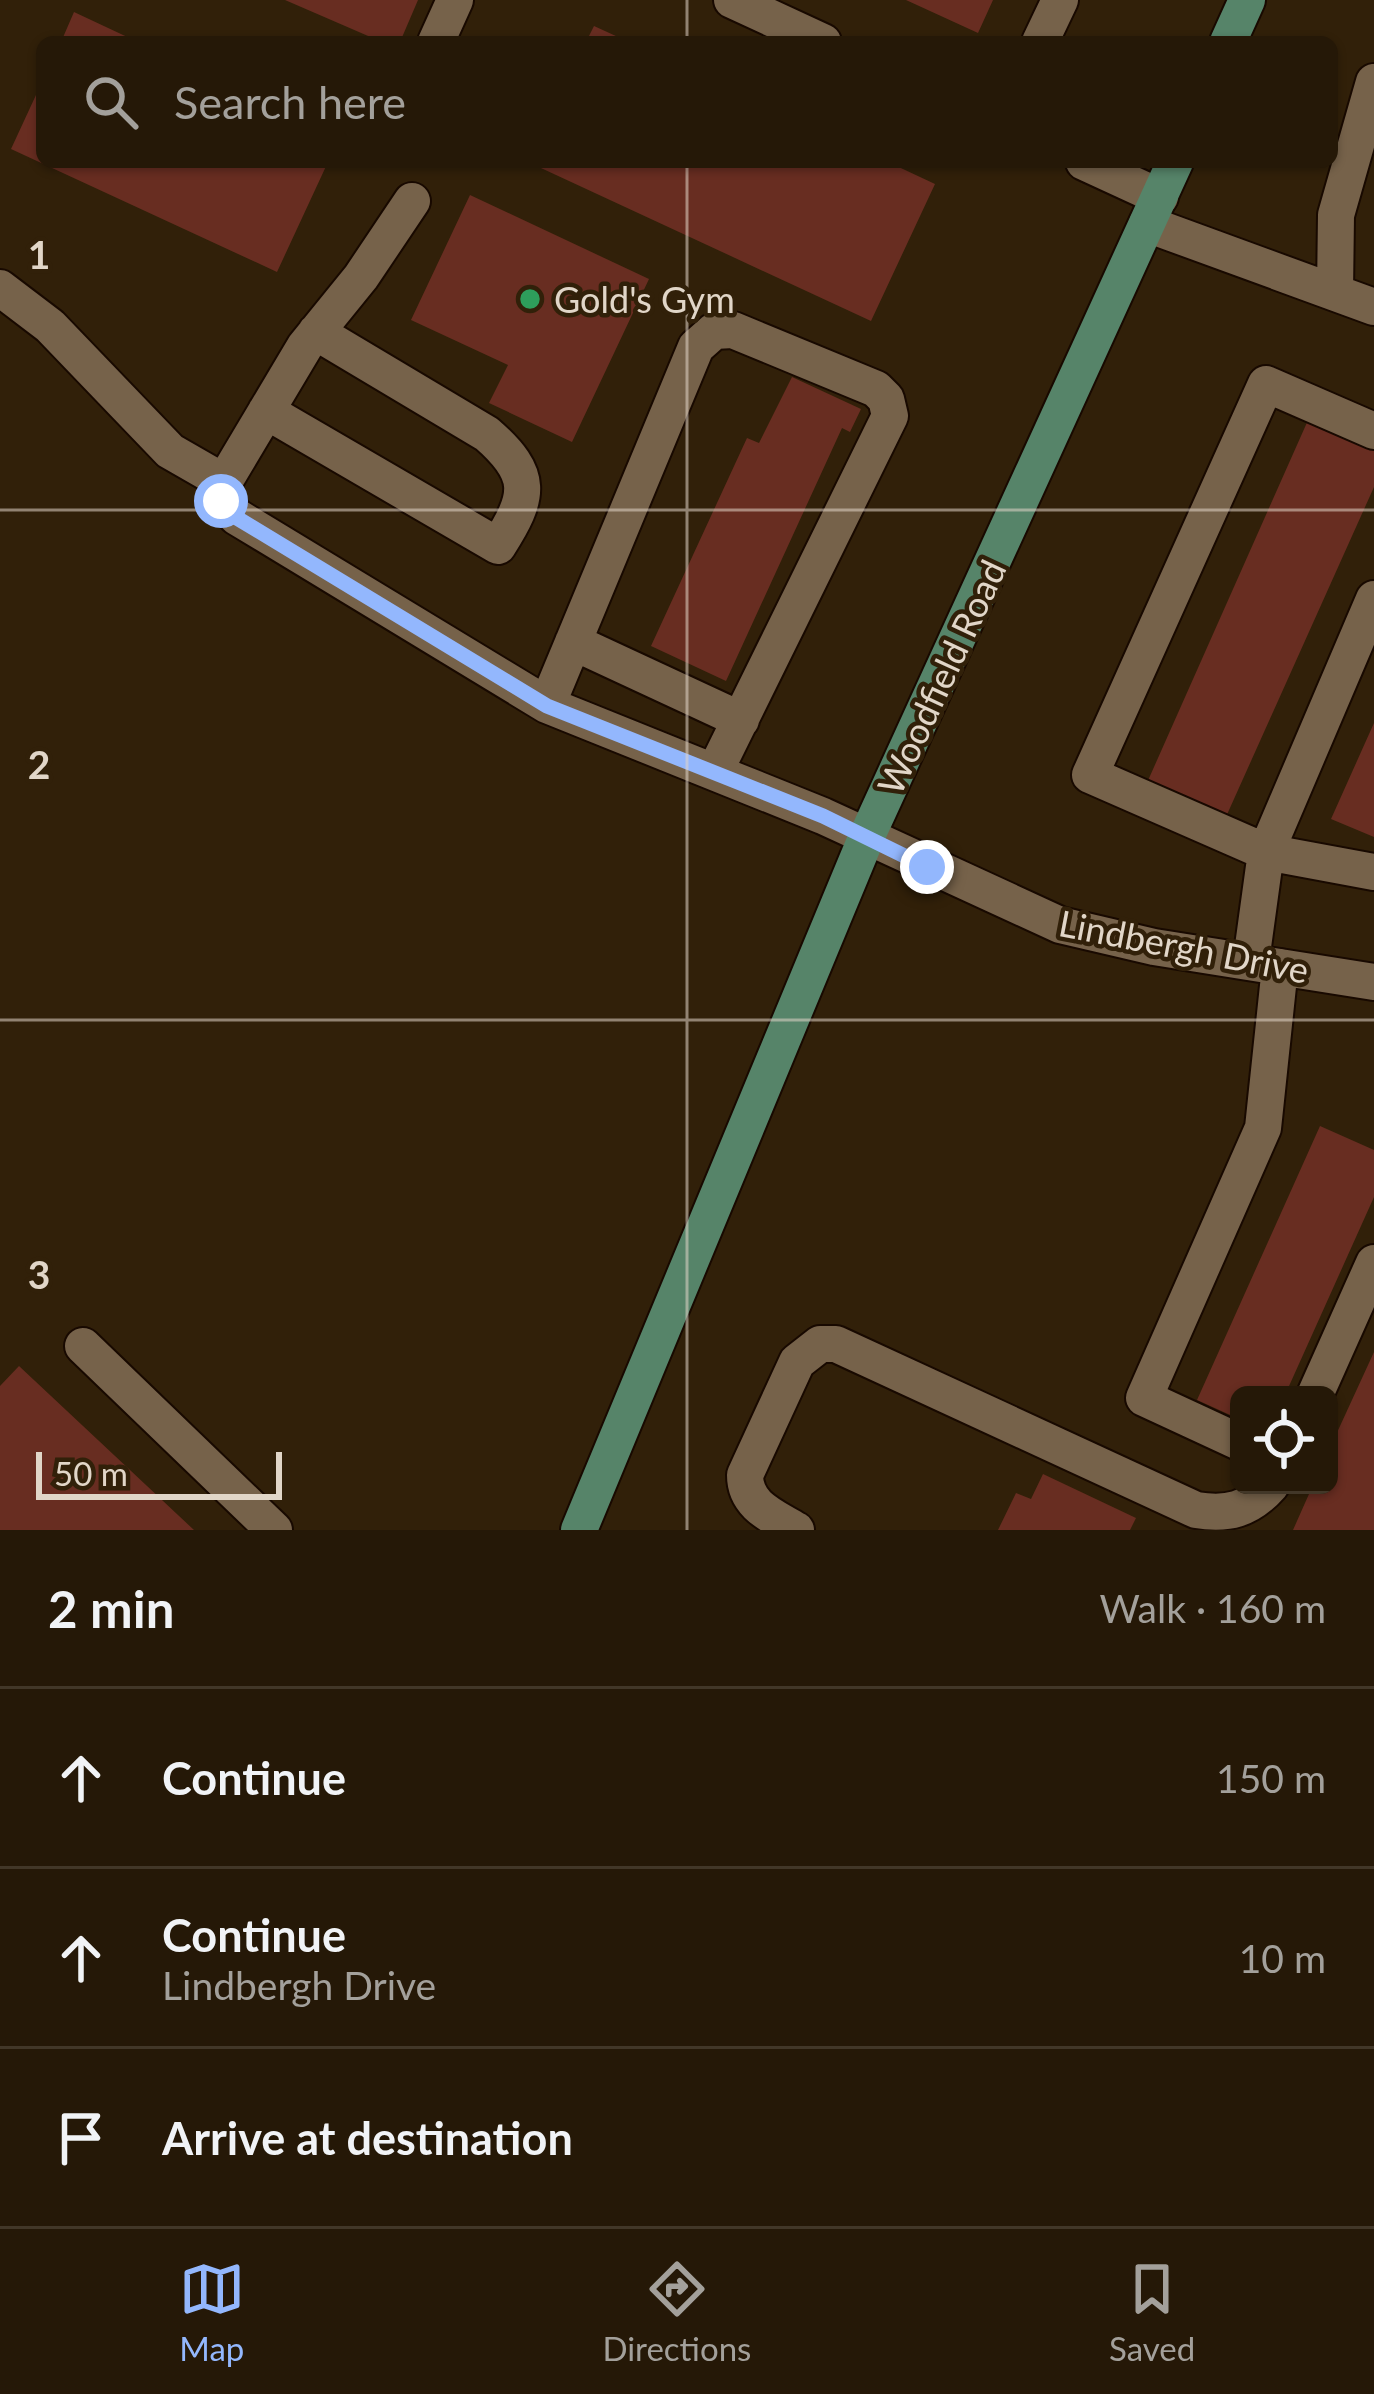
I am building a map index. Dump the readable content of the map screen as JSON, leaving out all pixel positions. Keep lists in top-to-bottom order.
{
  "streets": {
    "main road": ["Woodfield Road"],
    "street": ["Lindbergh Drive"]
  },
  "crossings": [
    ["Woodfield Road", "Lindbergh Drive"]
  ],
  "places": ["Gold's Gym"],
  "scale_bar": "50 m",
  "page": {
    "search": "Search here",
    "scale": "50 m",
    "heading": ["2 min", "Walk · 160 m"],
    "list": [
      ["Continue", "150 m"],
      ["Continue", "Lindbergh Drive", "10 m"],
      "Arrive at destination"
    ],
    "nav": ["Map", "Directions", "Saved"]
  },
  "grid": {
    "rows": ["1", "2", "3"]
  }
}
